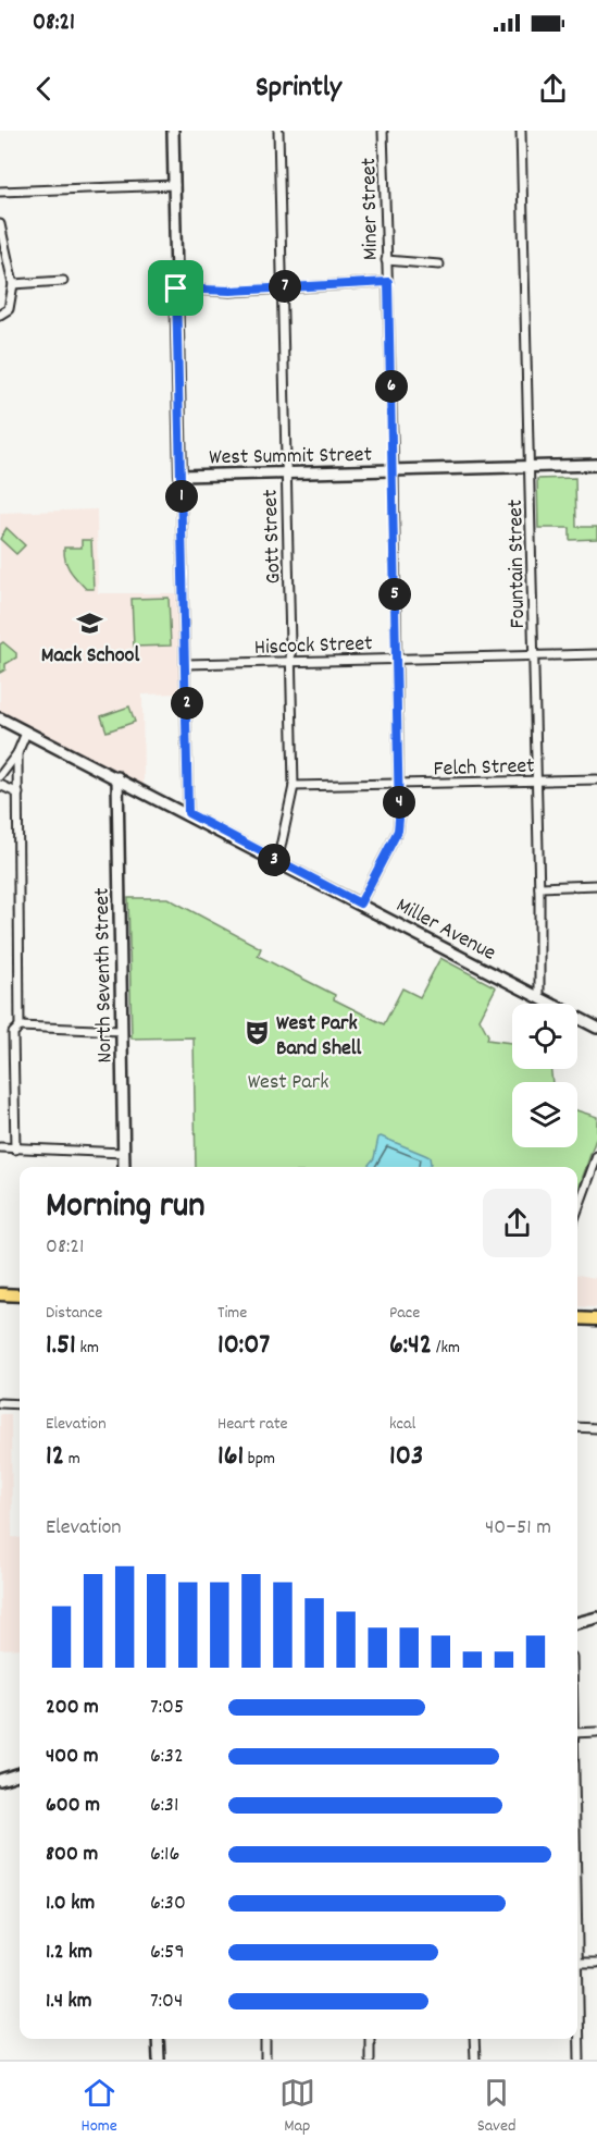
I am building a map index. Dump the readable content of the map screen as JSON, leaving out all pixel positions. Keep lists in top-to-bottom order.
{
  "streets": {
    "street": [
      "Miner Street",
      "West Summit Street",
      "Gott Street",
      "Fountain Street",
      "Hiscock Street",
      "Felch Street",
      "Miller Avenue",
      "North Seventh Street"
    ]
  },
  "crossings": [
    ["Miner Street", "West Summit Street"],
    ["Miner Street", "Hiscock Street"],
    ["Miner Street", "Felch Street"],
    ["Miner Street", "Miller Avenue"],
    ["West Summit Street", "Gott Street"],
    ["West Summit Street", "Fountain Street"],
    ["Gott Street", "Hiscock Street"],
    ["Gott Street", "Felch Street"],
    ["Gott Street", "Miller Avenue"],
    ["Fountain Street", "Hiscock Street"],
    ["Fountain Street", "Felch Street"],
    ["Fountain Street", "Miller Avenue"],
    ["Miller Avenue", "North Seventh Street"]
  ],
  "parks": ["West Park"],
  "places": {
    "school or university": ["Mack School"],
    "theatre": ["West Park Band Shell"]
  },
  "page": {
    "status": "08:21",
    "header": "Sprintly",
    "pins": [
      "7",
      "6",
      "1",
      "5",
      "2",
      "4",
      "3"
    ],
    "heading": ["Morning run", "08:21"],
    "stats": [
      ["Distance", "1.51 km"],
      ["Time", "10:07"],
      ["Pace", "6:42 /km"],
      ["Elevation", "12 m"],
      ["Heart rate", "161 bpm"],
      ["kcal", "103"]
    ],
    "chart": ["Elevation", "40–51 m"],
    "list": [
      {
        "name": "200 m",
        "note": "7:05"
      },
      {
        "name": "400 m",
        "note": "6:32"
      },
      {
        "name": "600 m",
        "note": "6:31"
      },
      {
        "name": "800 m",
        "note": "6:16"
      },
      {
        "name": "1.0 km",
        "note": "6:30"
      },
      {
        "name": "1.2 km",
        "note": "6:59"
      },
      {
        "name": "1.4 km",
        "note": "7:04"
      }
    ],
    "tabs": ["Home", "Map", "Saved"]
  }
}
